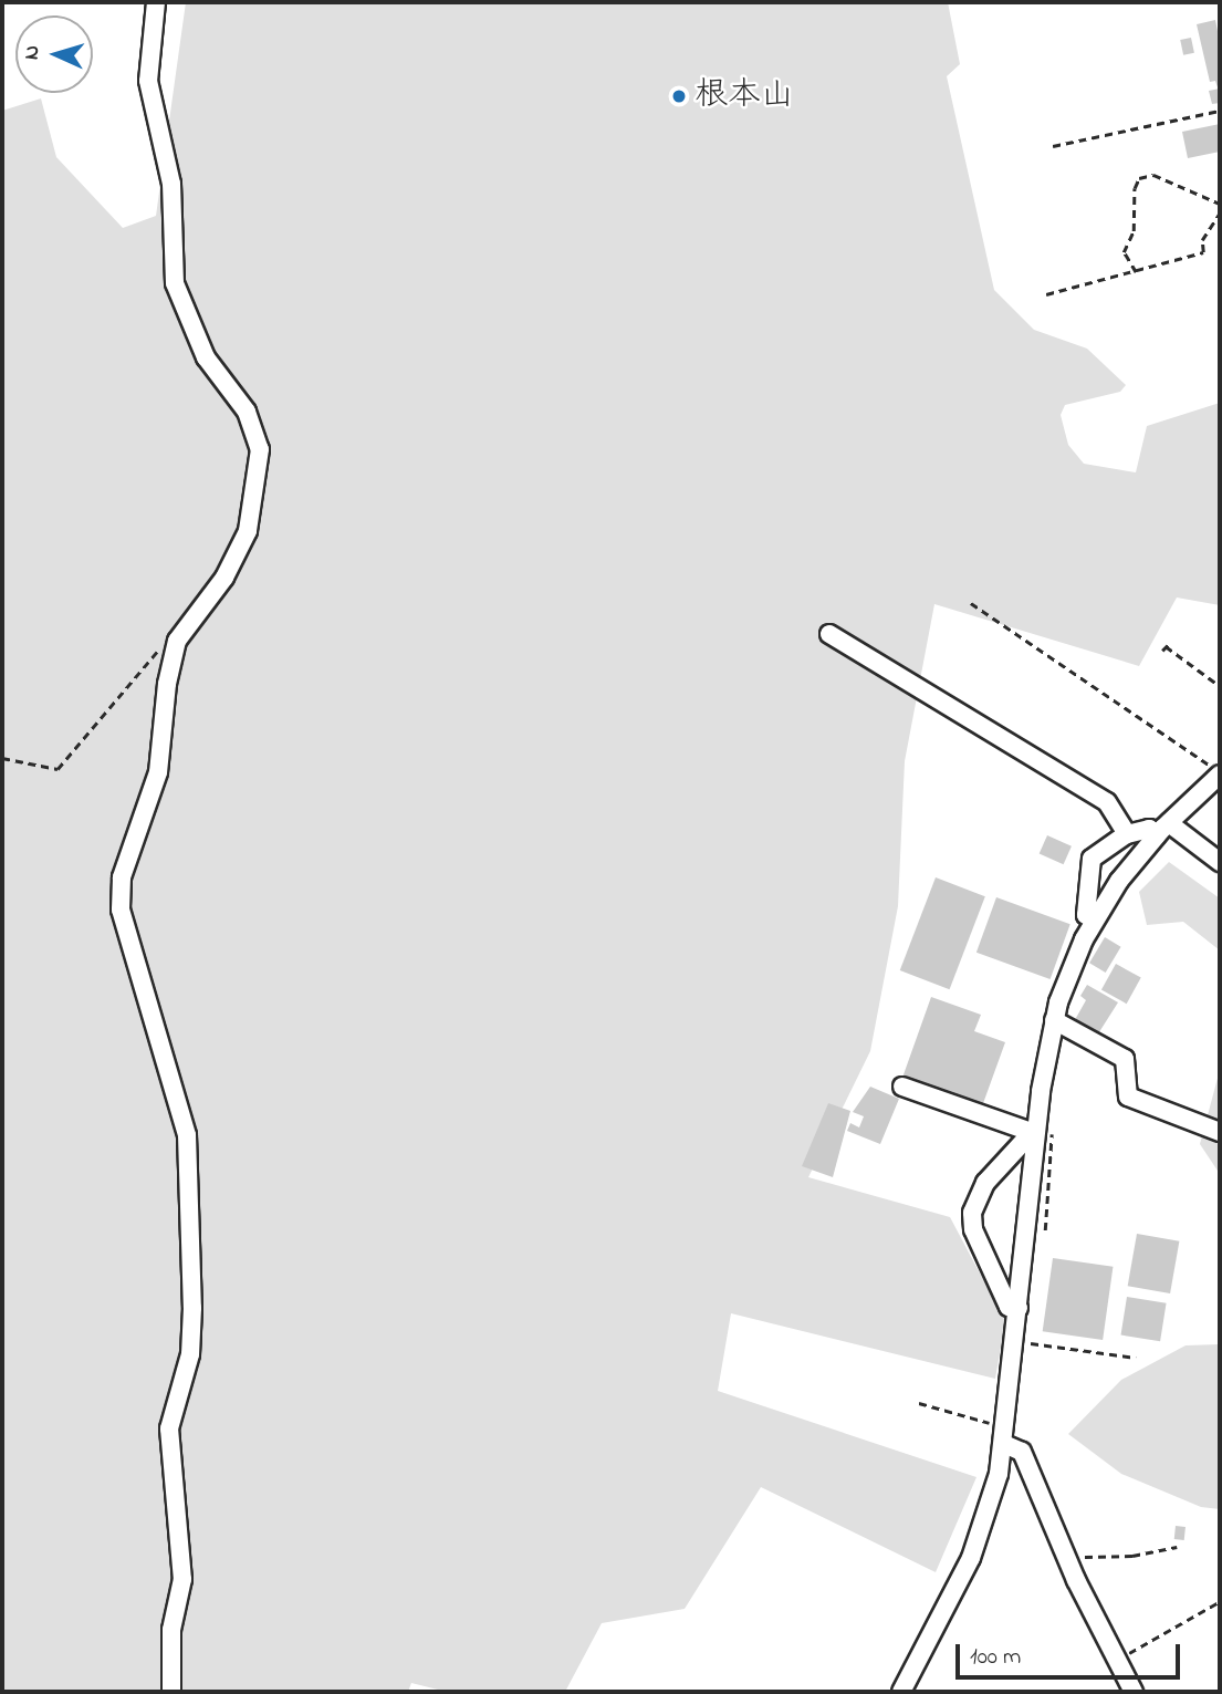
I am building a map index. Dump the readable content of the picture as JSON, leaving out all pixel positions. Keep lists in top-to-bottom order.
{
  "places": ["根本山"],
  "scale_bar": "100 m",
  "north": "left"
}
